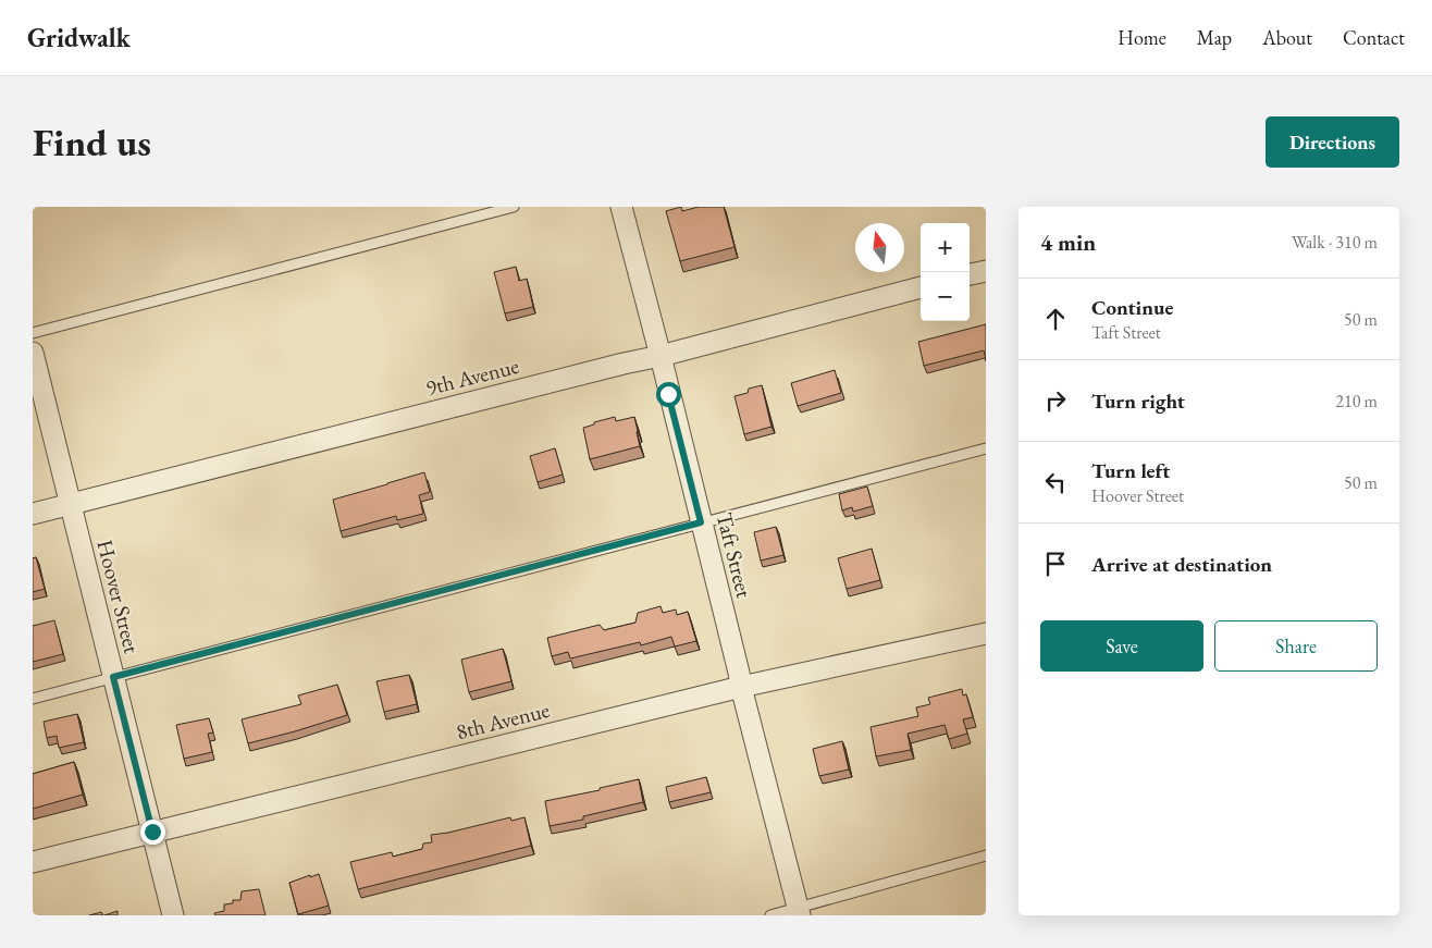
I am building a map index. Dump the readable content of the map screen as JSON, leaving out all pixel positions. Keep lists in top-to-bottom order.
{
  "streets": {
    "street": [
      "9th Avenue",
      "Taft Street",
      "Hoover Street",
      "8th Avenue"
    ]
  },
  "crossings": [
    ["9th Avenue", "Taft Street"],
    ["9th Avenue", "Hoover Street"],
    ["Taft Street", "8th Avenue"],
    ["Hoover Street", "8th Avenue"]
  ],
  "north": "top",
  "page": {
    "header": "Gridwalk",
    "nav": [
      "Home",
      "Map",
      "About",
      "Contact"
    ],
    "buttons": [
      "Directions",
      ["Save", "Share"]
    ],
    "title": "Find us",
    "heading": ["4 min", "Walk · 310 m"],
    "map_buttons": ["+", "−"],
    "list": [
      ["Continue", "Taft Street", "50 m"],
      ["Turn right", "210 m"],
      ["Turn left", "Hoover Street", "50 m"],
      "Arrive at destination"
    ]
  }
}
